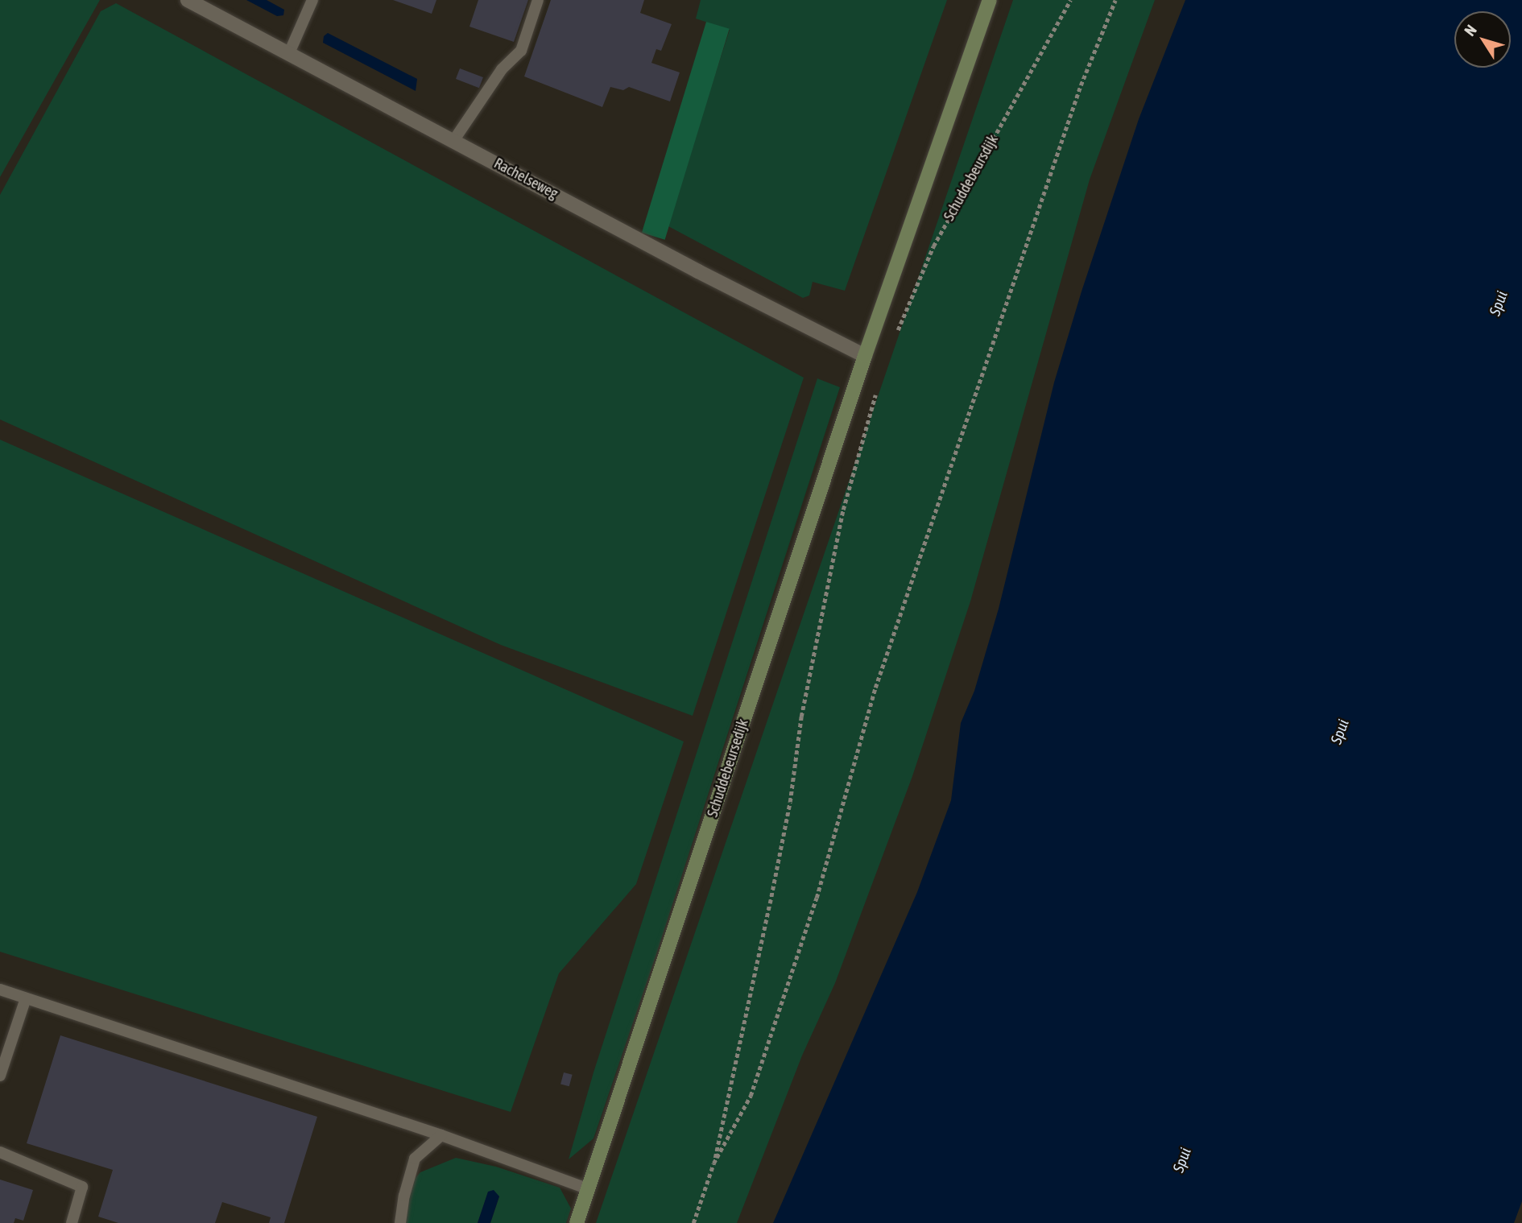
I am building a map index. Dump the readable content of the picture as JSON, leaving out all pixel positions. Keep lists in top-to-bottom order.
{
  "streets": {
    "street": ["Rachelseweg", "Schuddebeursedijk"],
    "path": ["Schuddebeursdijk"]
  },
  "crossings": [
    ["Rachelseweg", "Schuddebeursedijk"]
  ],
  "water": ["Spui"],
  "north": "top left"
}
